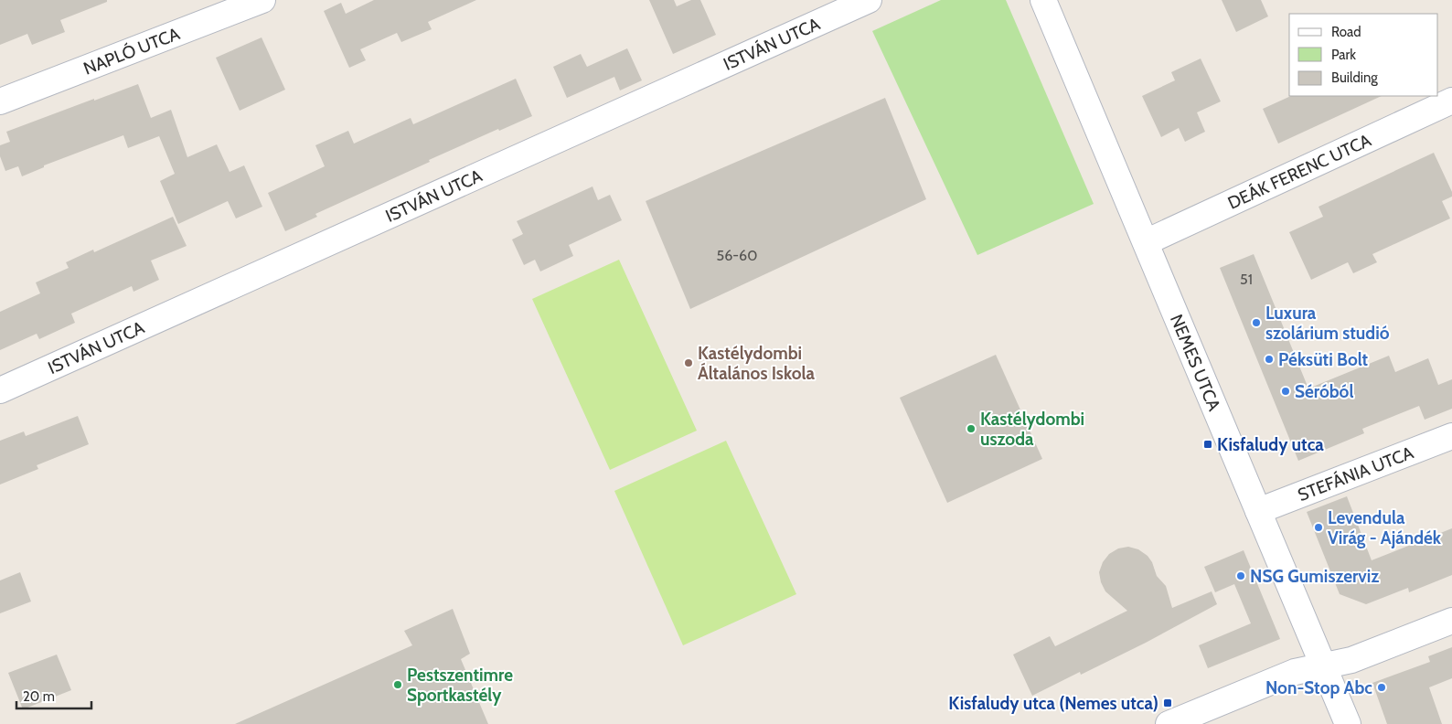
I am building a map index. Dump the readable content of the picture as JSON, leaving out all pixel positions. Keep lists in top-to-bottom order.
{
  "streets": {
    "street": [
      "ISTVÁN UTCA",
      "NAPLÓ UTCA",
      "DEÁK FERENC UTCA",
      "NEMES UTCA",
      "STEFÁNIA UTCA"
    ]
  },
  "crossings": [
    ["DEÁK FERENC UTCA", "NEMES UTCA"],
    ["NEMES UTCA", "STEFÁNIA UTCA"]
  ],
  "places": {
    "other": [
      "Luxura szolárium studió",
      "Péksüti Bolt",
      "Kastélydombi Általános Iskola",
      "Séróból",
      "Kastélydombi uszoda",
      "Levendula Virág - Ajándék",
      "NSG Gumiszerviz",
      "Pestszentimre Sportkastély",
      "Non-Stop Abc"
    ],
    "transit": ["Kisfaludy utca", "Kisfaludy utca (Nemes utca)"]
  },
  "house_numbers": ["56-60", "51"],
  "legend": ["Road", "Park", "Building"],
  "scale_bar": "20 m"
}
